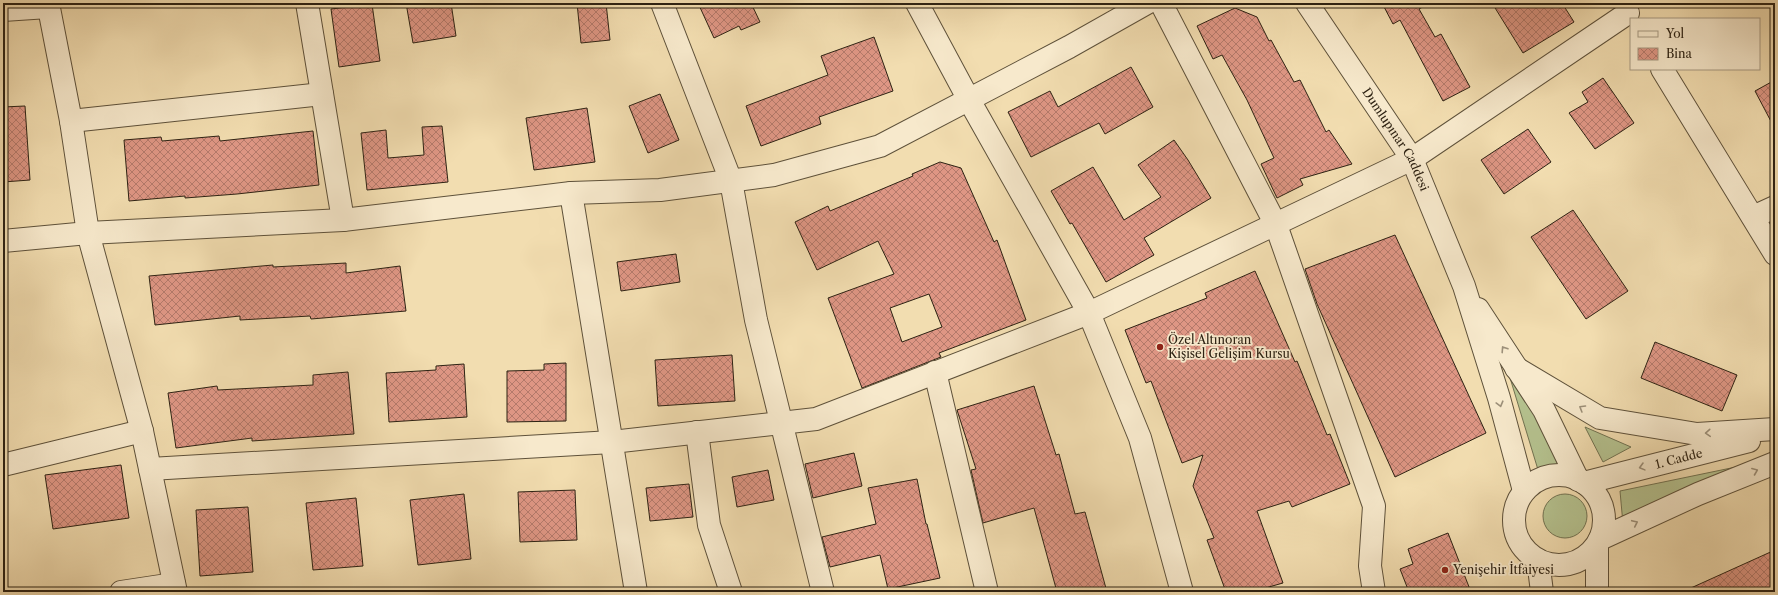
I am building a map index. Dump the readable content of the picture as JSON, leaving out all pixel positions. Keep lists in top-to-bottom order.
{
  "streets": {
    "street": ["Dumlupınar Caddesi", "1. Cadde"]
  },
  "crossings": [
    ["Dumlupınar Caddesi", "1. Cadde"]
  ],
  "places": ["Özel Altınoran Kişisel Gelişim Kursu", "Yenişehir İtfaiyesi"],
  "legend": ["Yol", "Bina"]
}
